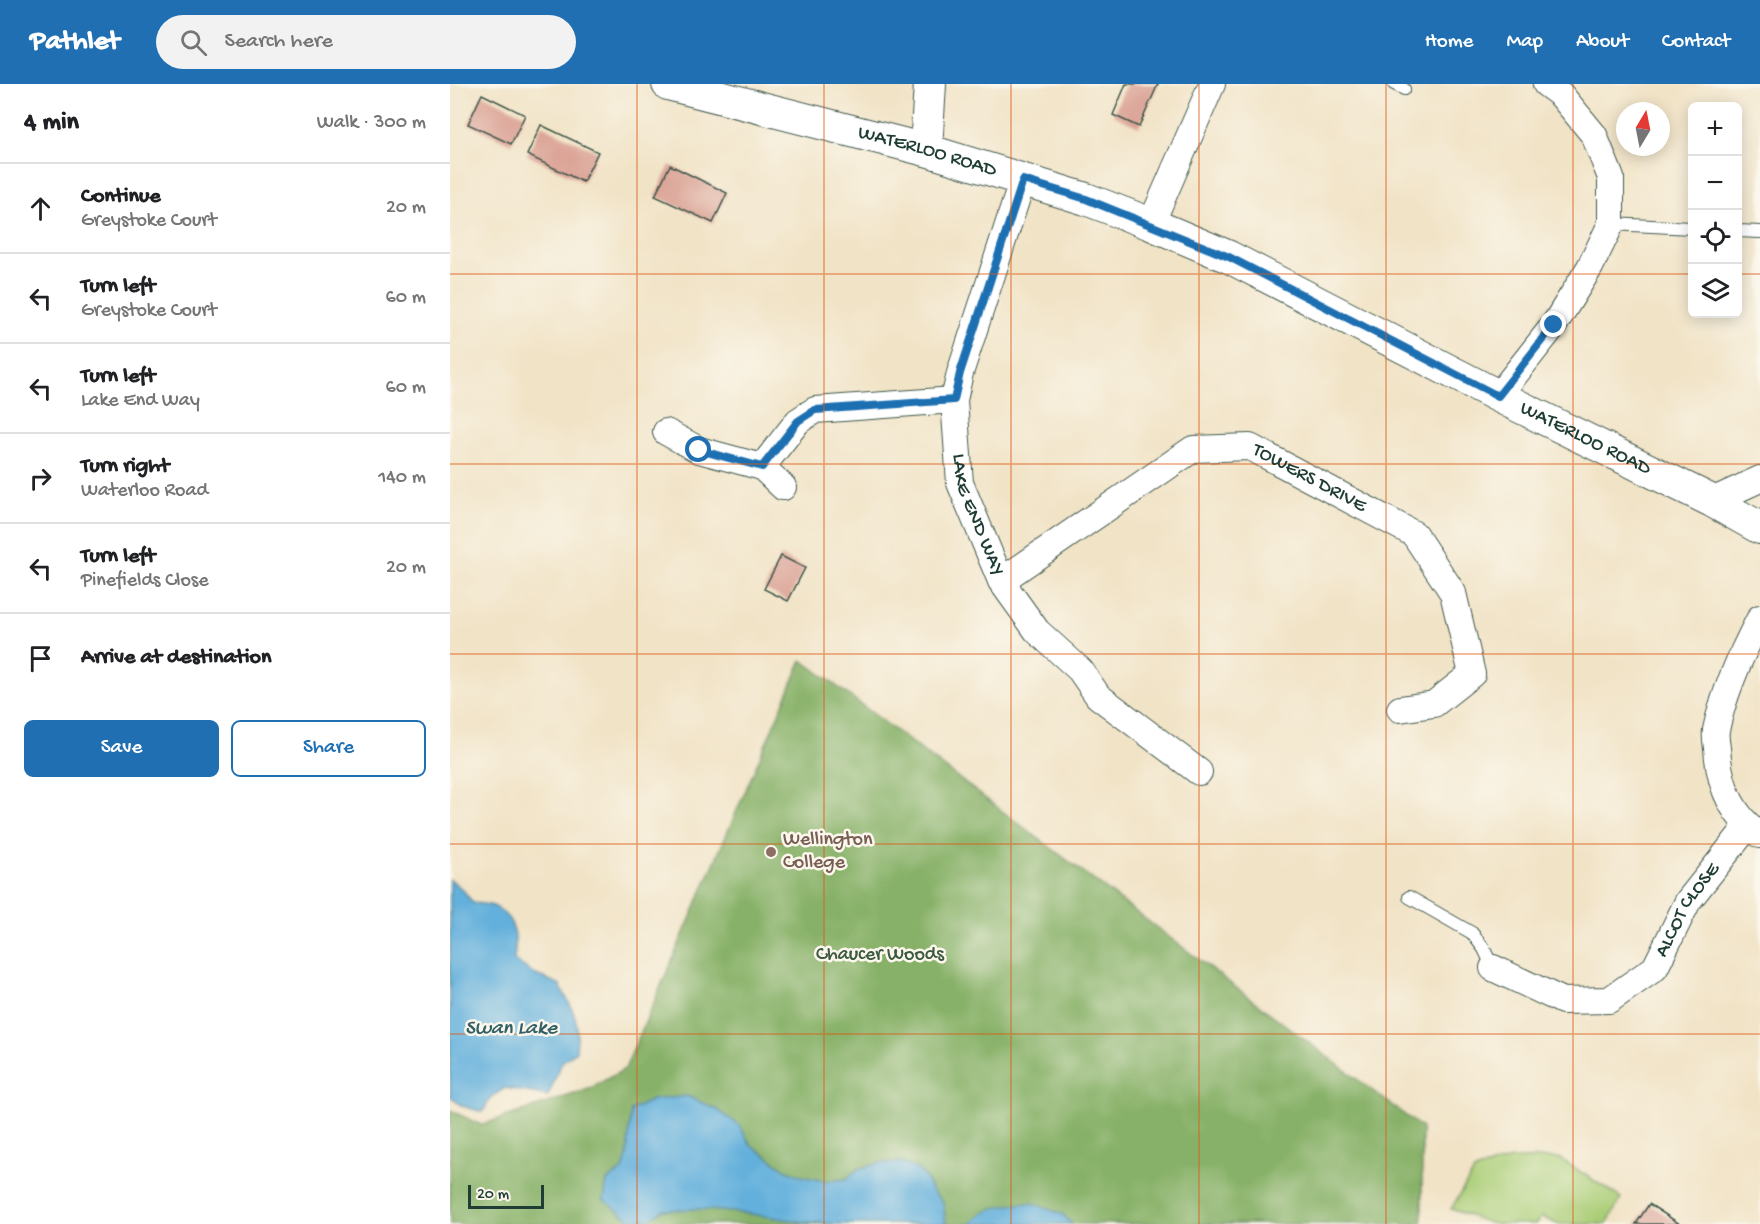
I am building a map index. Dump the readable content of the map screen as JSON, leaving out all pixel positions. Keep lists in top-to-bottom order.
{
  "streets": {
    "street": [
      "WATERLOO ROAD",
      "TOWERS DRIVE",
      "LAKE END WAY",
      "ALCOT CLOSE"
    ]
  },
  "crossings": [
    ["WATERLOO ROAD", "LAKE END WAY"],
    ["TOWERS DRIVE", "LAKE END WAY"]
  ],
  "water": ["Swan Lake"],
  "parks": ["Chaucer Woods"],
  "places": ["Wellington College"],
  "scale_bar": "20 m",
  "north": "top",
  "page": {
    "header": "Pathlet",
    "search": "Search here",
    "nav": [
      "Home",
      "Map",
      "About",
      "Contact"
    ],
    "heading": ["4 min", "Walk · 300 m"],
    "map_buttons": ["+", "−"],
    "list": [
      ["Continue", "Greystoke Court", "20 m"],
      ["Turn left", "Greystoke Court", "60 m"],
      ["Turn left", "Lake End Way", "60 m"],
      ["Turn right", "Waterloo Road", "140 m"],
      ["Turn left", "Pinefields Close", "20 m"],
      "Arrive at destination"
    ],
    "buttons": ["Save", "Share"],
    "scale": "20 m"
  }
}
